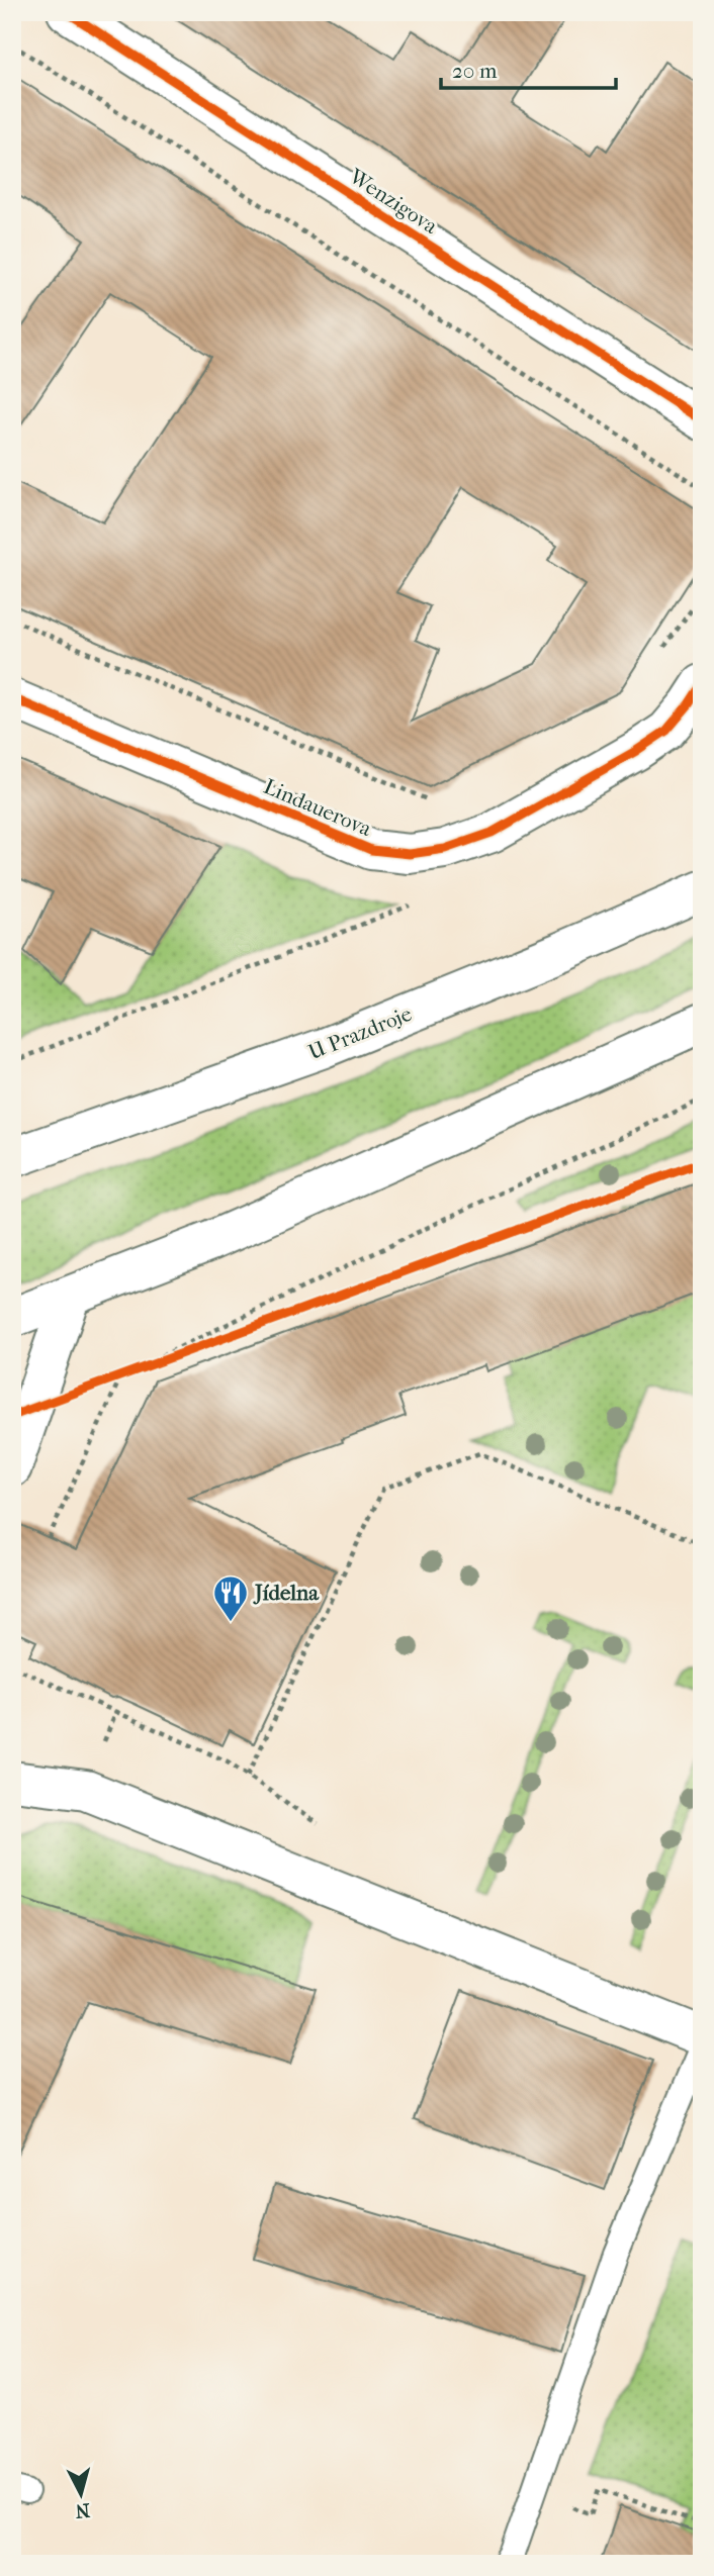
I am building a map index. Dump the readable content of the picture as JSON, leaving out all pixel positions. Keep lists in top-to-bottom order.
{
  "streets": {
    "street": ["Wenzigova", "Lindauerova", "U Prazdroje"]
  },
  "places": {
    "restaurant": ["Jídelna"]
  },
  "scale_bar": "20 m",
  "north": "bottom"
}
